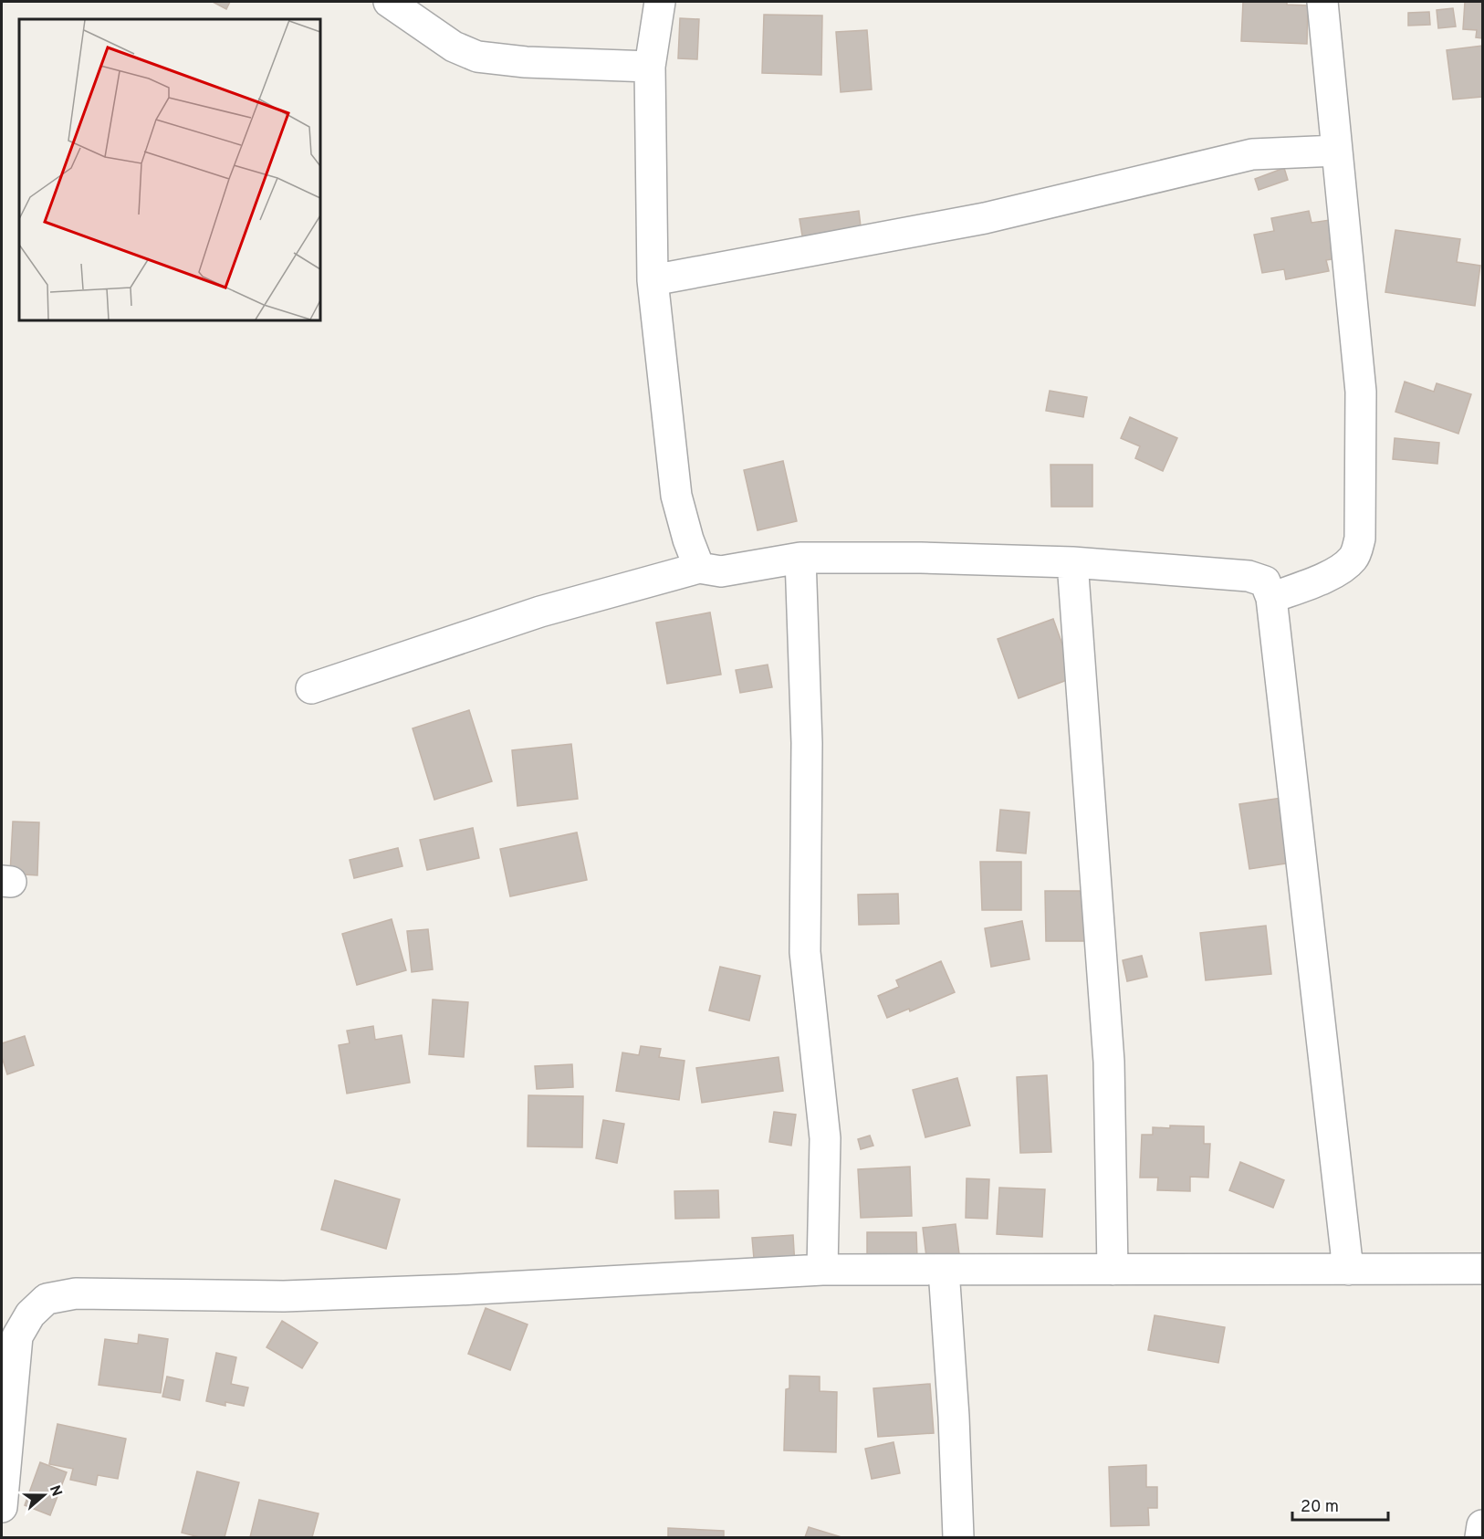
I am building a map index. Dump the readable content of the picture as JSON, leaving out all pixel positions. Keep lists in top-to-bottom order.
{
  "scale_bar": "20 m",
  "north": "right"
}
